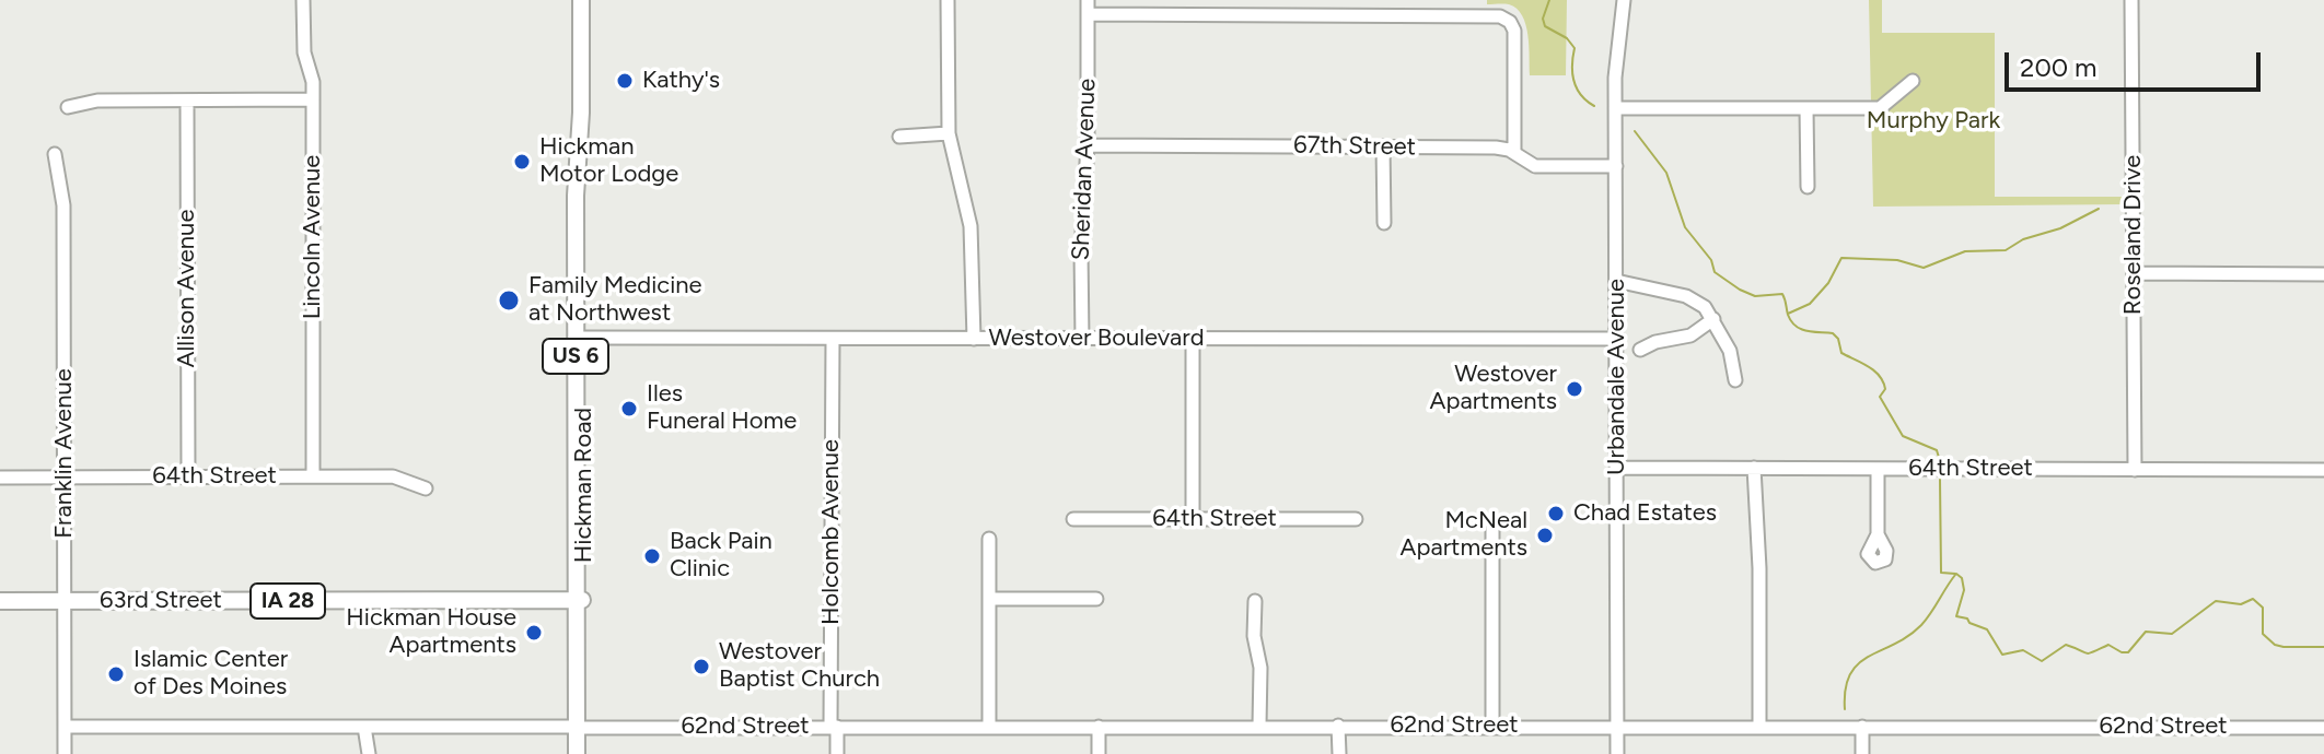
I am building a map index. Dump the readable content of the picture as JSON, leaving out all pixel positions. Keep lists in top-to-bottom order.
{
  "streets": {
    "main road": [
      "US 6",
      "Hickman Road",
      "63rd Street",
      "IA 28"
    ],
    "street": [
      "67th Street",
      "Sheridan Avenue",
      "Roseland Drive",
      "Lincoln Avenue",
      "Allison Avenue",
      "Westover Boulevard",
      "Urbandale Avenue",
      "Franklin Avenue",
      "64th Street",
      "Holcomb Avenue",
      "62nd Street"
    ]
  },
  "crossings": [
    ["67th Street", "Sheridan Avenue"],
    ["67th Street", "Urbandale Avenue"],
    ["Sheridan Avenue", "Westover Boulevard"],
    ["Roseland Drive", "64th Street"],
    ["Lincoln Avenue", "64th Street"],
    ["Allison Avenue", "64th Street"],
    ["Westover Boulevard", "Urbandale Avenue"],
    ["Westover Boulevard", "Hickman Road"],
    ["Westover Boulevard", "Holcomb Avenue"],
    ["Urbandale Avenue", "64th Street"],
    ["Urbandale Avenue", "62nd Street"],
    ["Franklin Avenue", "64th Street"],
    ["Franklin Avenue", "63rd Street"],
    ["Franklin Avenue", "62nd Street"],
    ["Hickman Road", "63rd Street"],
    ["Hickman Road", "62nd Street"],
    ["Holcomb Avenue", "62nd Street"]
  ],
  "parks": ["Murphy Park"],
  "places": [
    "Kathy's",
    "Hickman Motor Lodge",
    "Family Medicine at Northwest",
    "Westover Apartments",
    "Iles Funeral Home",
    "Chad Estates",
    "McNeal Apartments",
    "Back Pain Clinic",
    "Hickman House Apartments",
    "Westover Baptist Church",
    "Islamic Center of Des Moines"
  ],
  "scale_bar": "200 m"
}
